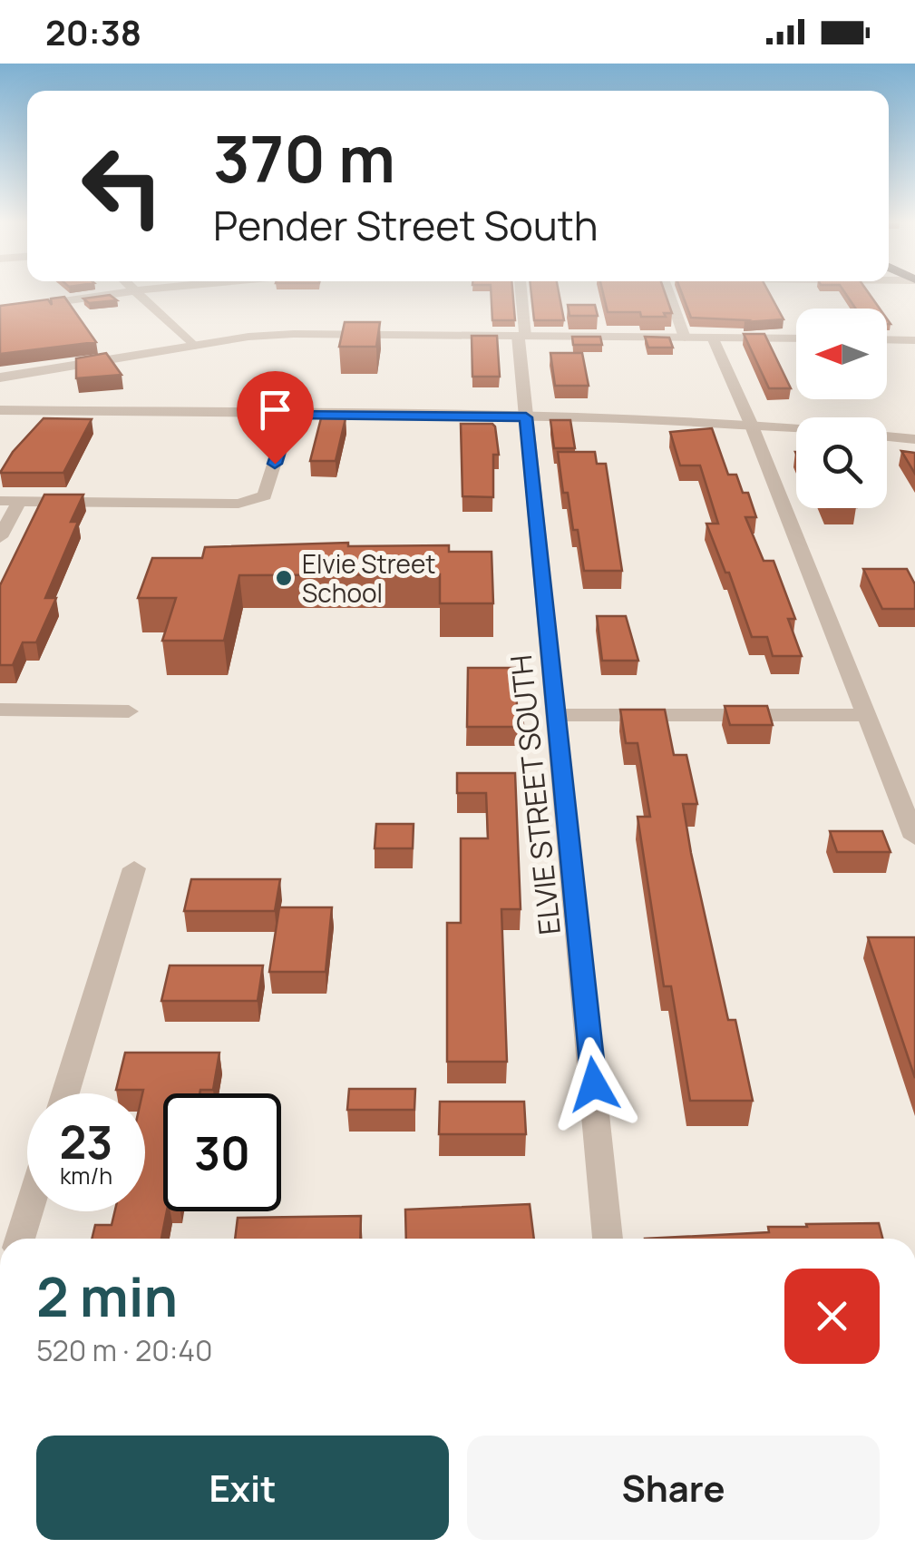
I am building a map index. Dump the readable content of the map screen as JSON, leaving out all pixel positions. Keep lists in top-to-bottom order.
{
  "streets": {
    "street": ["ELVIE STREET SOUTH"]
  },
  "places": ["Elvie Street School"],
  "north": "left",
  "page": {
    "status": "20:38",
    "turn": ["370 m", "Pender Street South"],
    "speed": "23 km/h",
    "limit": "30",
    "heading": ["2 min", "520 m · 20:40"],
    "buttons": ["Exit", "Share"]
  }
}
